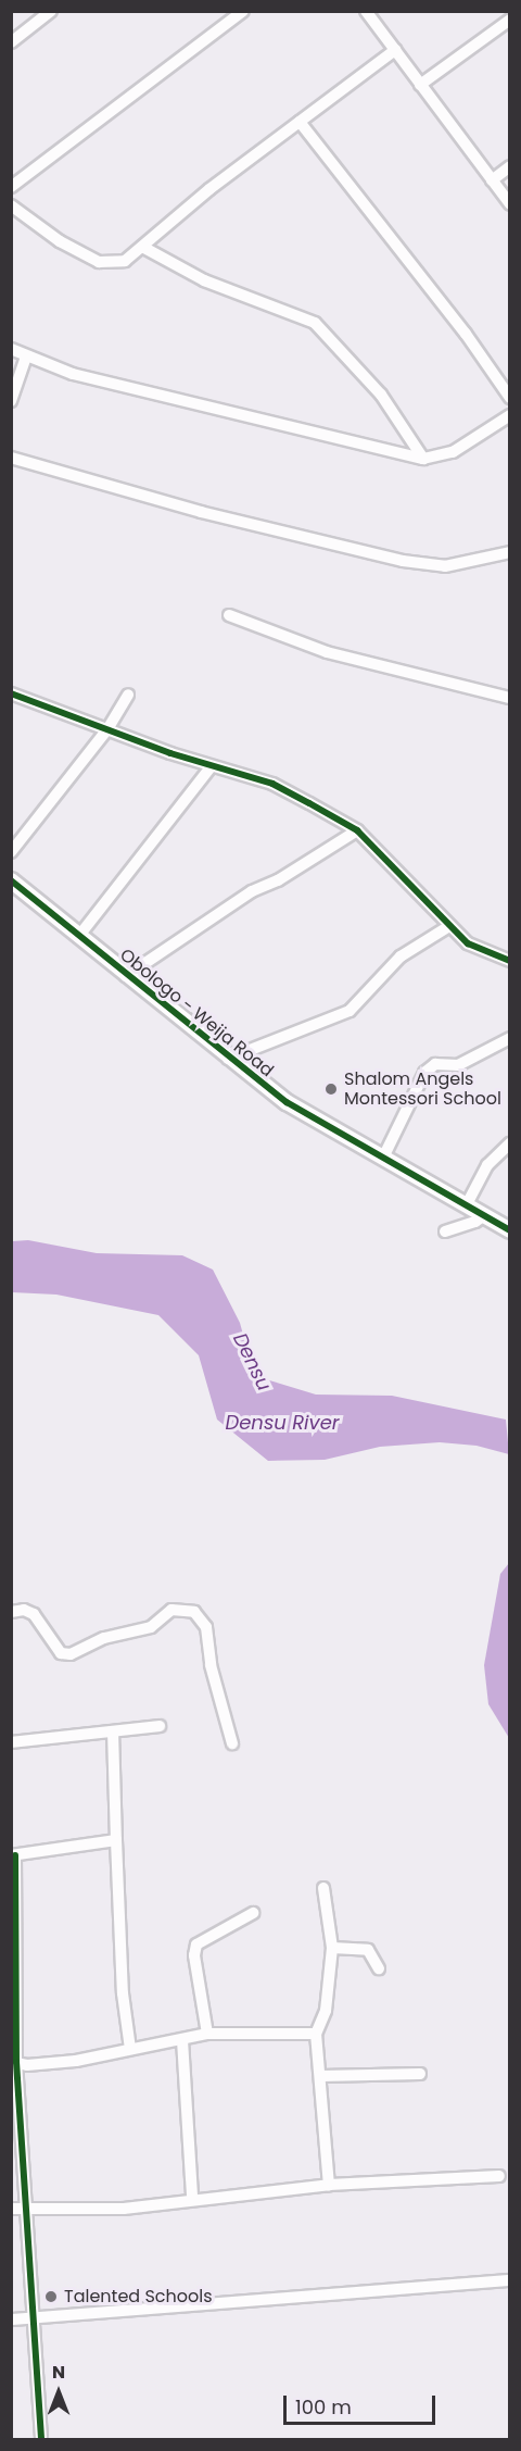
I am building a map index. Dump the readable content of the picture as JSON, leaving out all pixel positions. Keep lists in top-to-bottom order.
{
  "streets": {
    "street": ["Obologo - Weija Road"]
  },
  "water": ["Densu", "Densu River"],
  "places": ["Shalom Angels Montessori School", "Talented Schools"],
  "scale_bar": "100 m",
  "north": "top"
}
